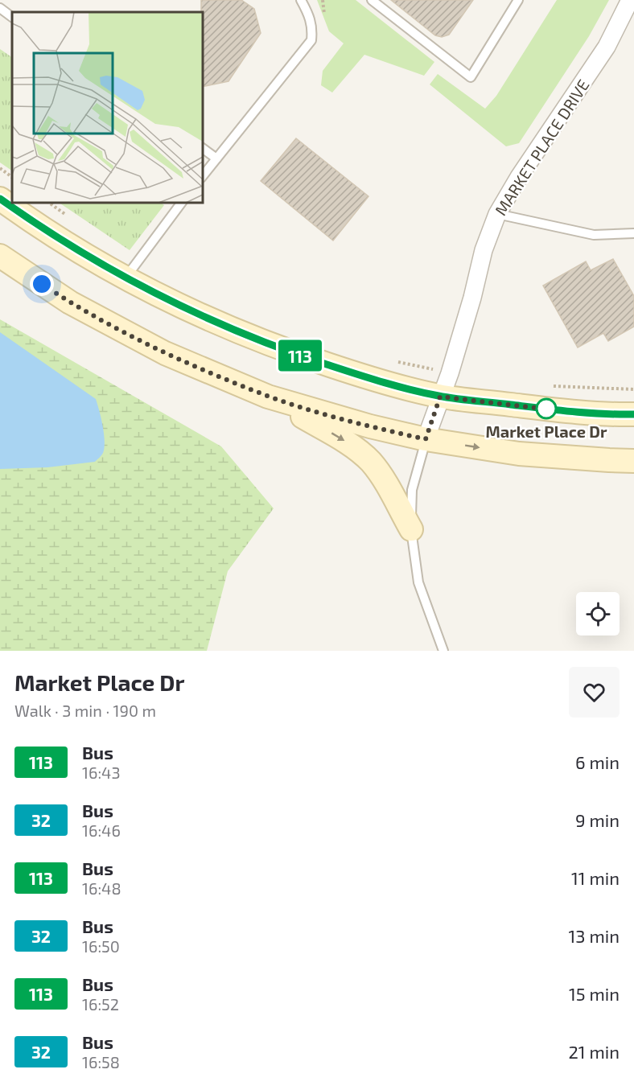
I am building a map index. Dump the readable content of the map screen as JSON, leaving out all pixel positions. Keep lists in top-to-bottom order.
{
  "streets": {
    "street": ["MARKET PLACE DRIVE"]
  },
  "places": ["Market Place Dr"],
  "lines": ["bus line 113"],
  "page": {
    "on_map": "113",
    "heading": ["Market Place Dr", "Walk · 3 min · 190 m"],
    "list": [
      {
        "mark": "113",
        "name": "Bus",
        "note": "16:43",
        "value": "6 min"
      },
      {
        "mark": "32",
        "name": "Bus",
        "note": "16:46",
        "value": "9 min"
      },
      {
        "mark": "113",
        "name": "Bus",
        "note": "16:48",
        "value": "11 min"
      },
      {
        "mark": "32",
        "name": "Bus",
        "note": "16:50",
        "value": "13 min"
      },
      {
        "mark": "113",
        "name": "Bus",
        "note": "16:52",
        "value": "15 min"
      },
      {
        "mark": "32",
        "name": "Bus",
        "note": "16:58",
        "value": "21 min"
      }
    ]
  }
}
